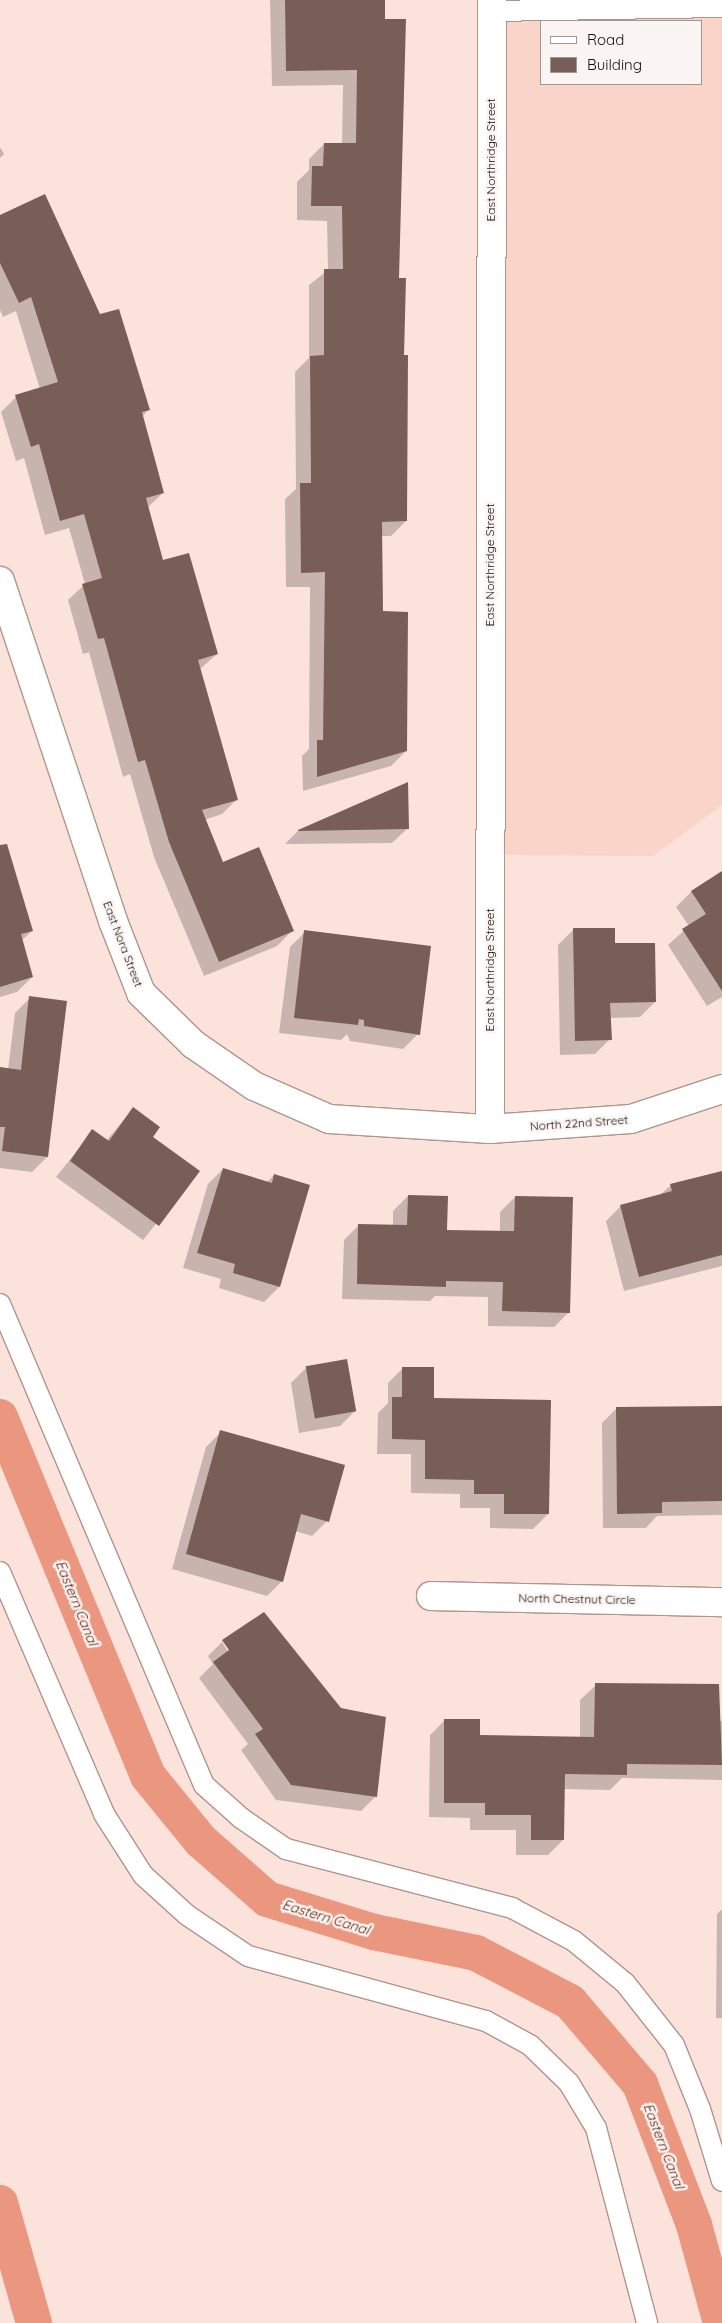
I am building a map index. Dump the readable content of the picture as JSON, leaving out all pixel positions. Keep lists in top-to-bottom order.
{
  "streets": {
    "street": [
      "East Northridge Street",
      "East Nora Street",
      "North 22nd Street",
      "North Chestnut Circle"
    ]
  },
  "crossings": [
    ["East Northridge Street", "East Nora Street"],
    ["East Northridge Street", "North 22nd Street"],
    ["East Nora Street", "North 22nd Street"]
  ],
  "water": ["Eastern Canal"],
  "legend": ["Road", "Building"]
}
